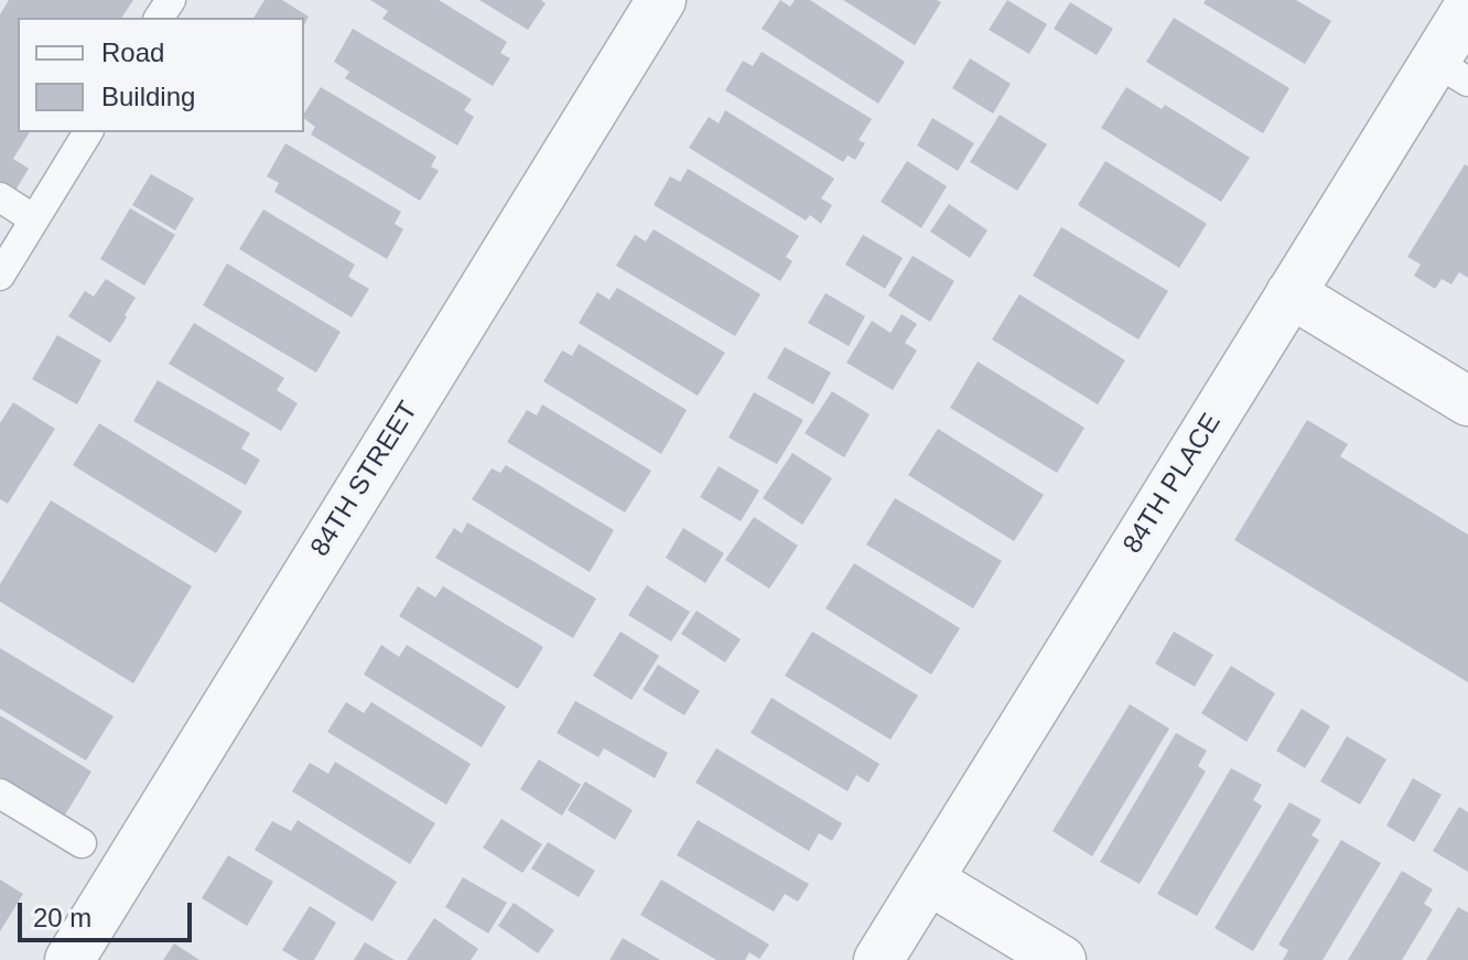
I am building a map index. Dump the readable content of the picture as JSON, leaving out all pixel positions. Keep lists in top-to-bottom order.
{
  "streets": {
    "street": ["84TH STREET", "84TH PLACE"]
  },
  "legend": ["Road", "Building"],
  "scale_bar": "20 m"
}
